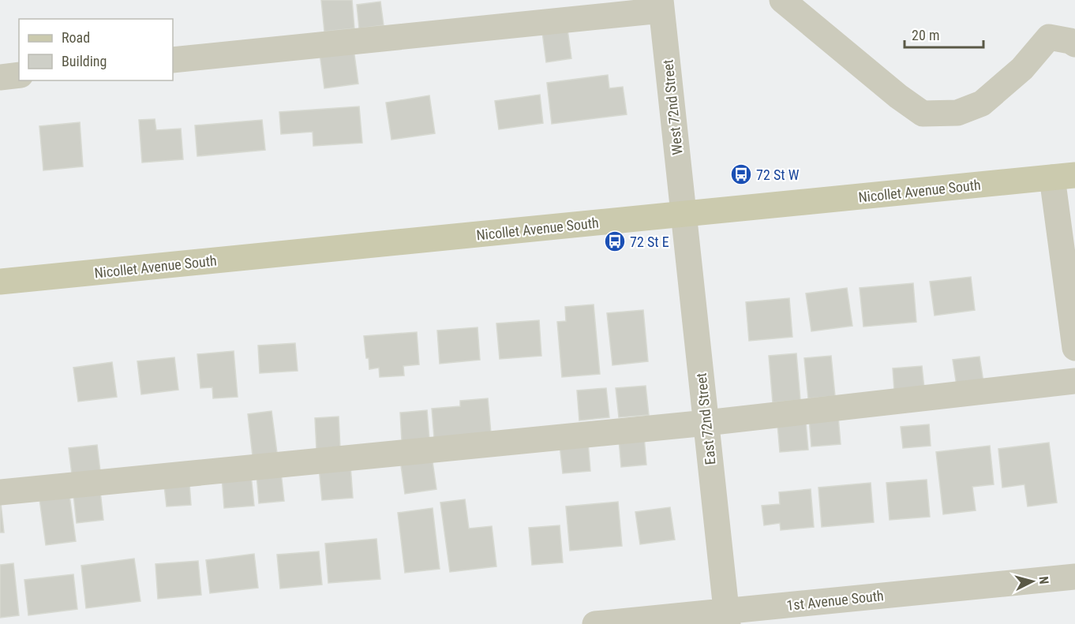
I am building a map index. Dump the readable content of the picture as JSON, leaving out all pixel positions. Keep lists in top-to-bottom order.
{
  "streets": {
    "main road": ["Nicollet Avenue South"],
    "street": ["West 72nd Street", "East 72nd Street", "1st Avenue South"]
  },
  "crossings": [
    ["West 72nd Street", "Nicollet Avenue South"],
    ["West 72nd Street", "East 72nd Street"],
    ["Nicollet Avenue South", "East 72nd Street"],
    ["East 72nd Street", "1st Avenue South"]
  ],
  "places": {
    "bus stop": ["72 St W", "72 St E"]
  },
  "legend": ["Road", "Building"],
  "scale_bar": "20 m",
  "north": "right"
}
